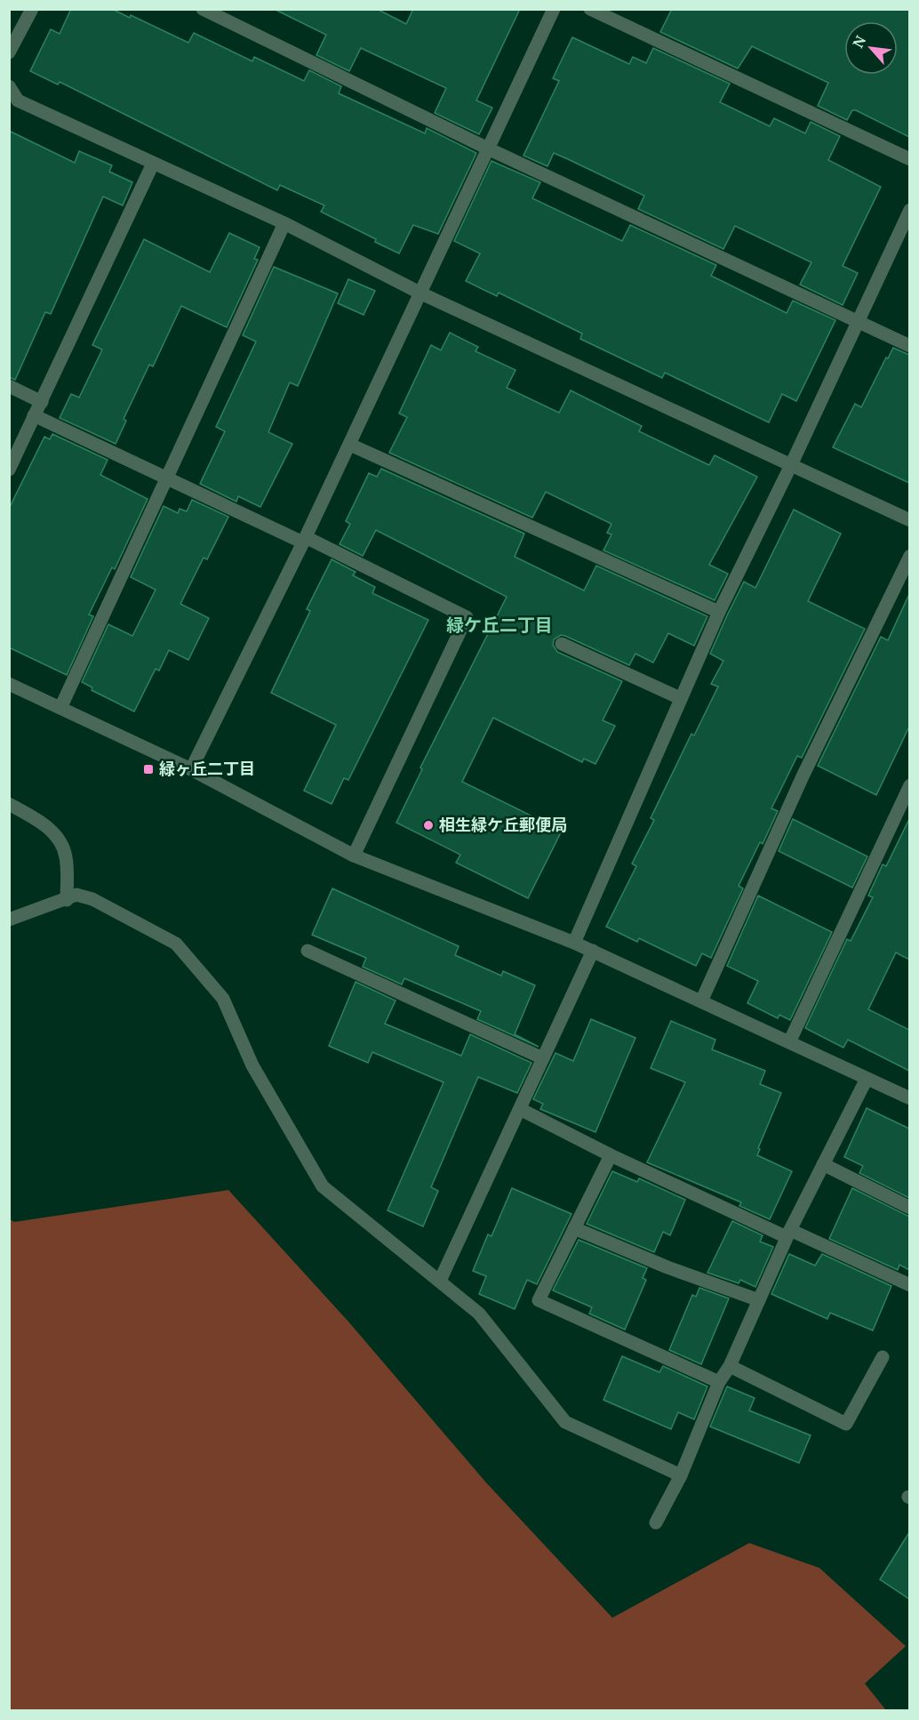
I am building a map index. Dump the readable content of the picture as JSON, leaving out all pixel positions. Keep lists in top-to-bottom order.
{
  "districts": ["緑ケ丘二丁目"],
  "places": {
    "transit": ["緑ヶ丘二丁目"],
    "other": ["相生緑ケ丘郵便局"]
  },
  "north": "top left"
}
